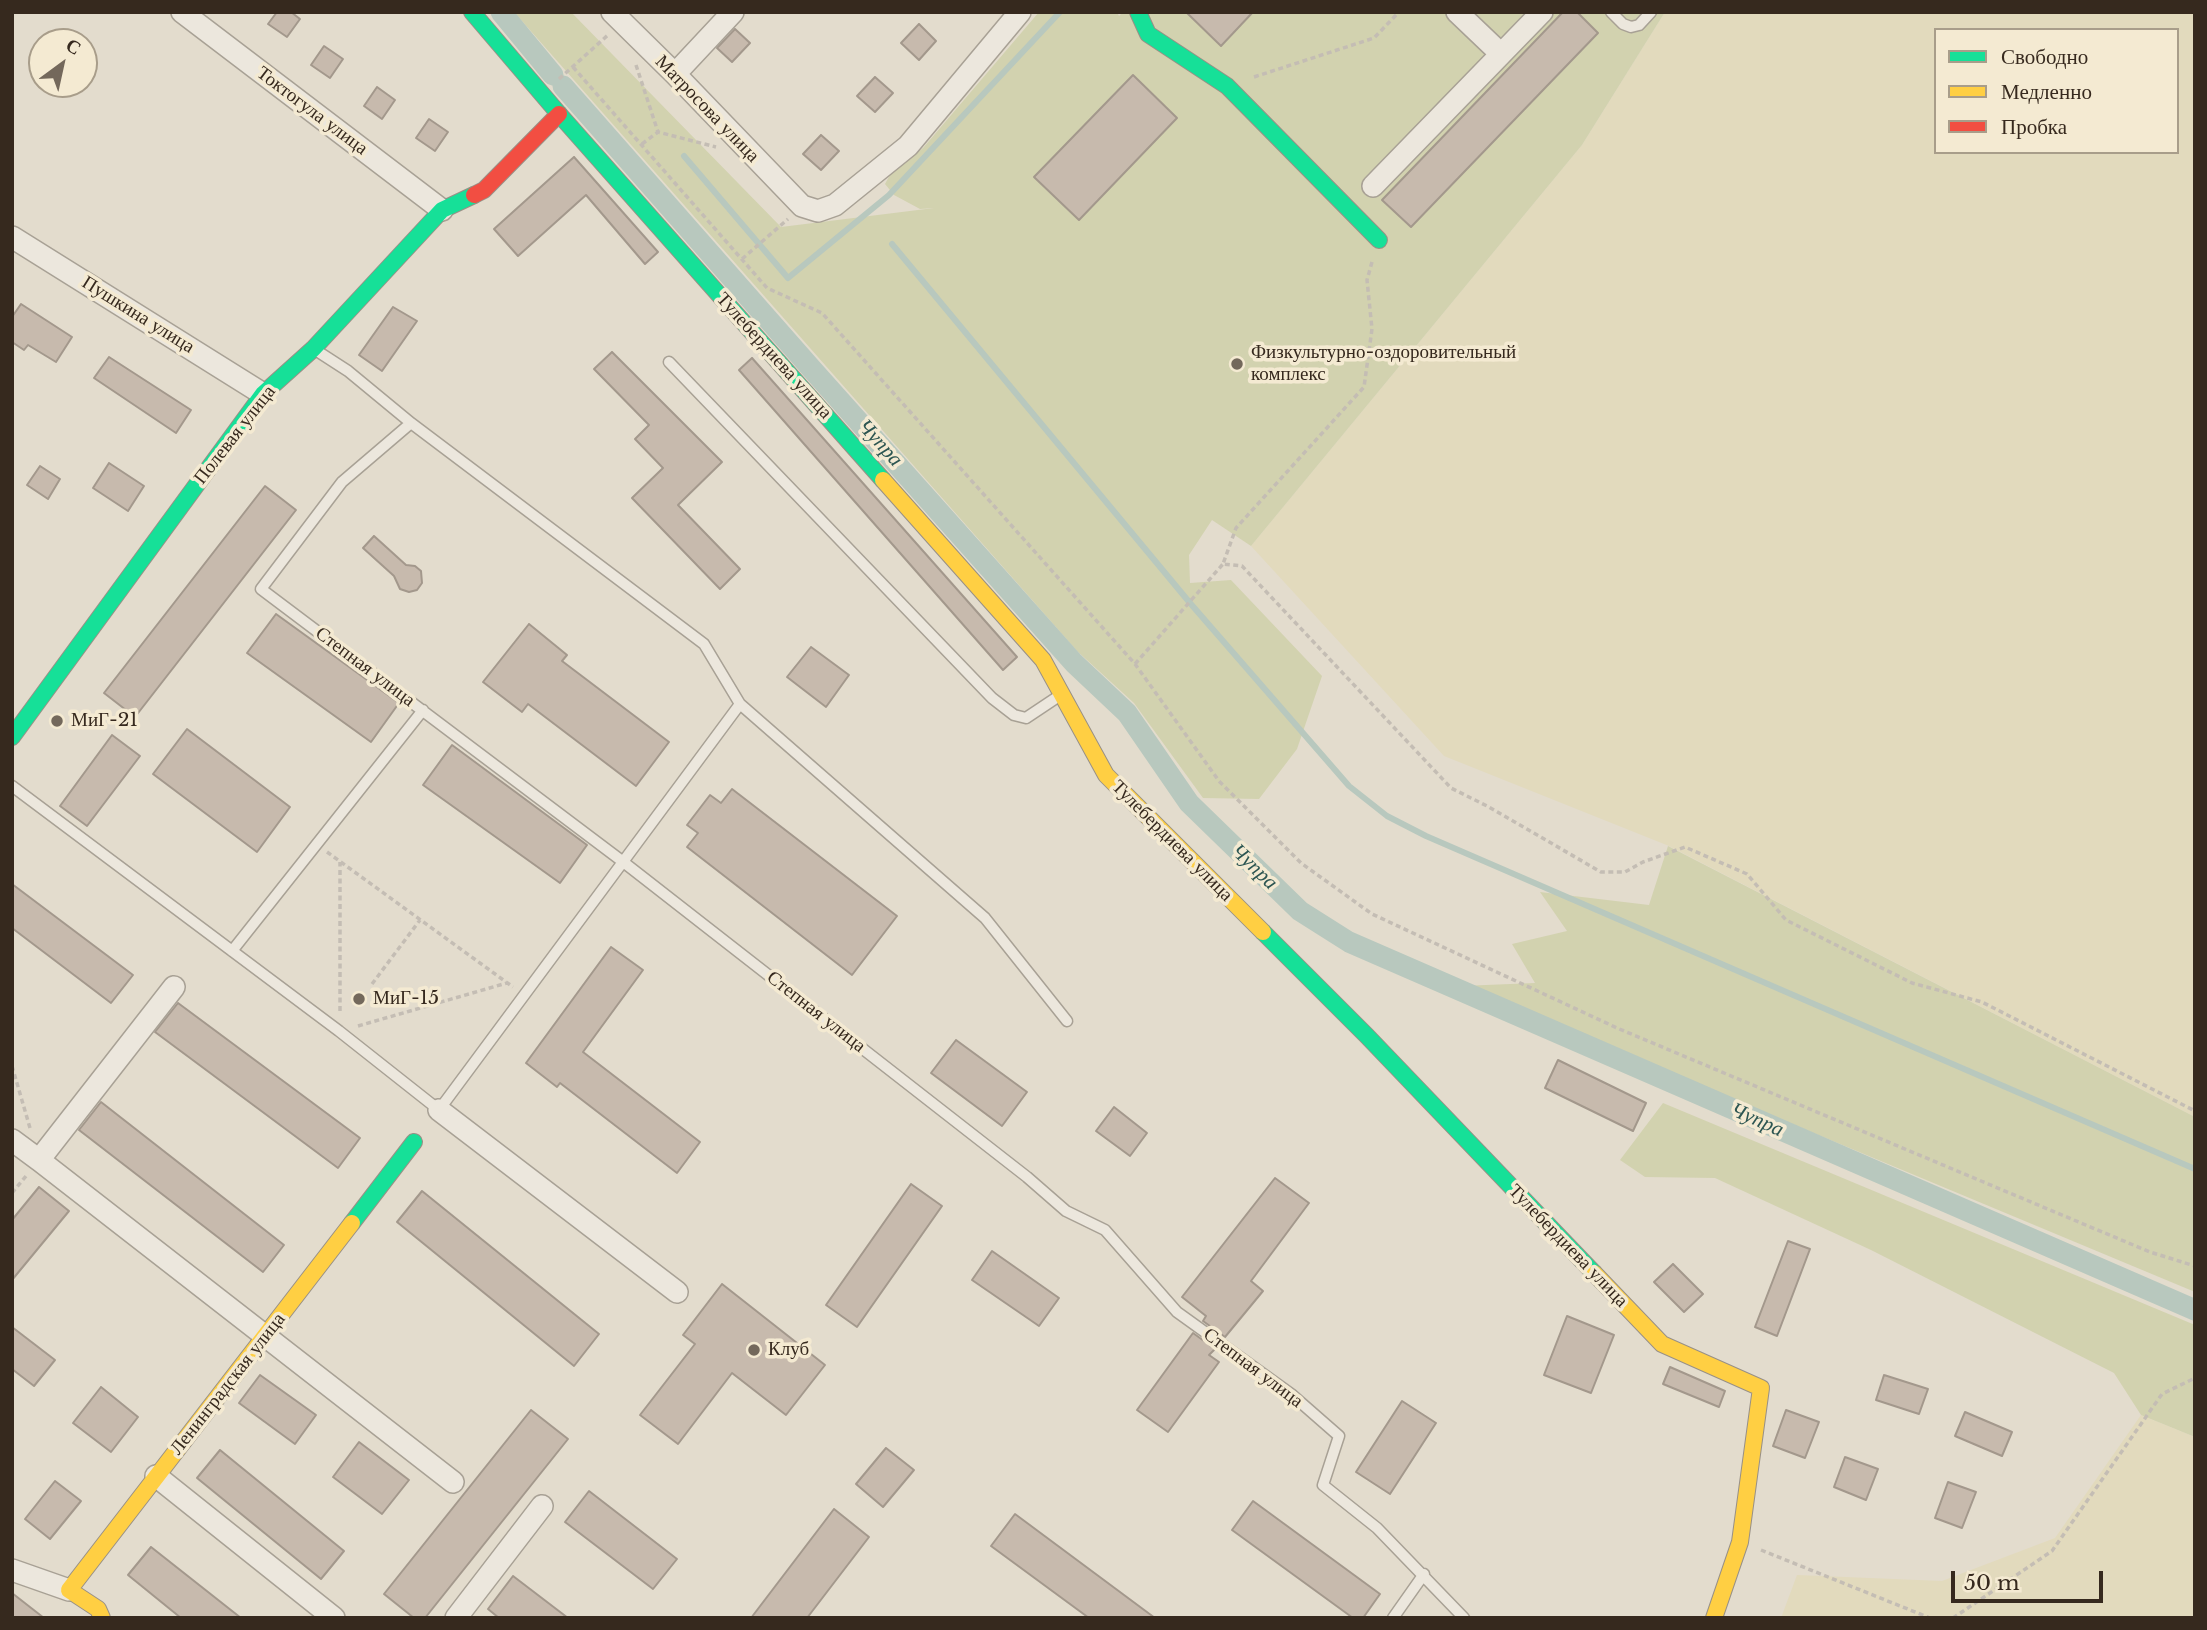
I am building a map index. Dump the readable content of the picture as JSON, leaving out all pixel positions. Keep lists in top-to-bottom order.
{
  "streets": {
    "street": [
      "Матросова улица",
      "Токтогула улица",
      "Пушкина улица",
      "Тулебердиева улица",
      "Полевая улица",
      "Ленинградская улица"
    ],
    "lane": ["Степная улица"]
  },
  "crossings": [
    ["Токтогула улица", "Полевая улица"],
    ["Пушкина улица", "Полевая улица"],
    ["Тулебердиева улица", "Полевая улица"]
  ],
  "water": ["Чупра"],
  "places": [
    "Физкультурно-оздоровительный комплекс",
    "МиГ-21",
    "МиГ-15",
    "Клуб"
  ],
  "legend": ["Свободно", "Медленно", "Пробка"],
  "scale_bar": "50 m",
  "north": "top right"
}
